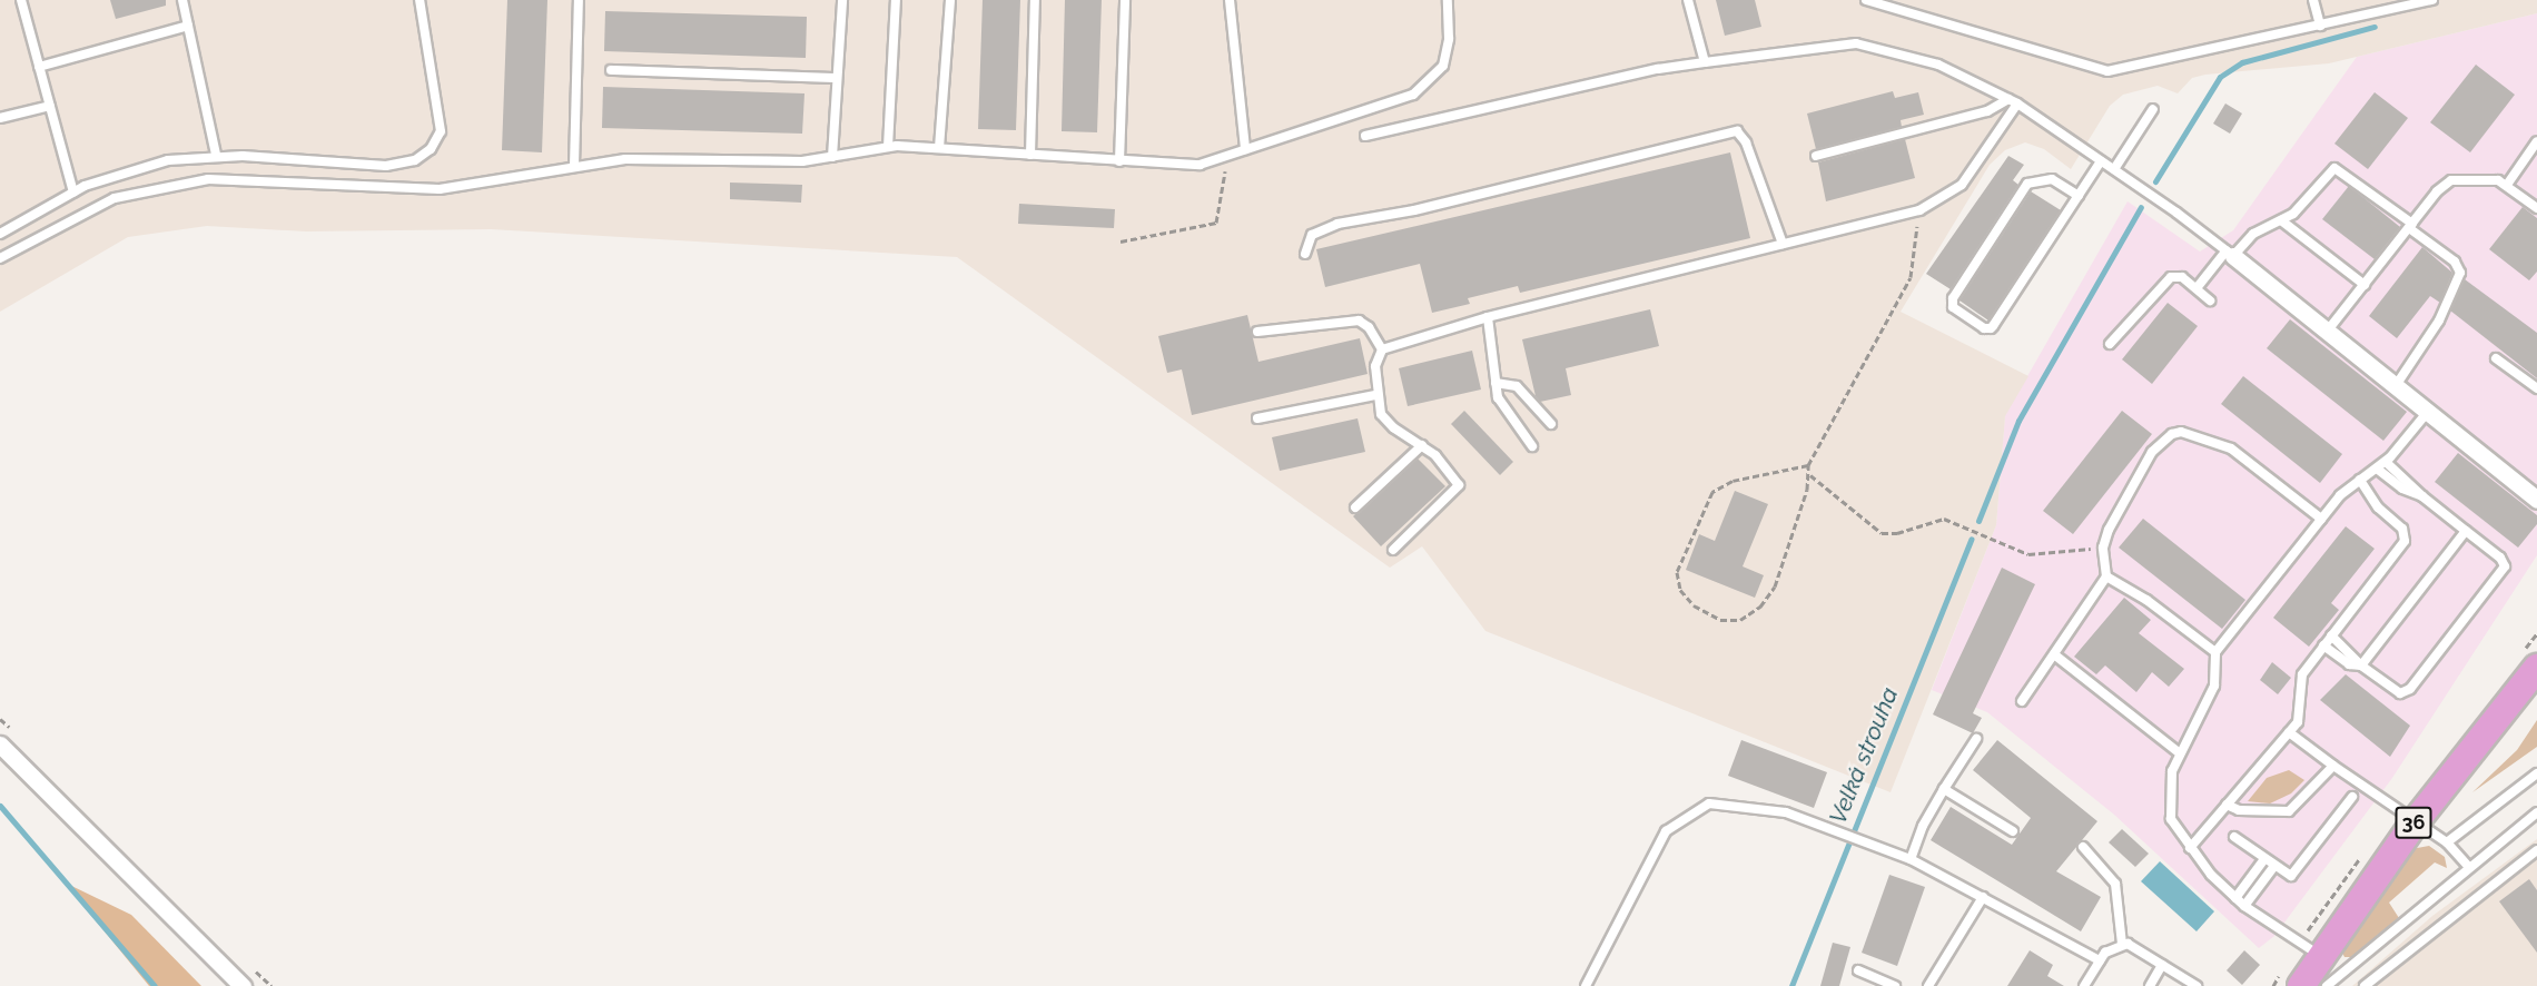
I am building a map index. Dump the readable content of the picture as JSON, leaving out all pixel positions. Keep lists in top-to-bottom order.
{
  "streets": {
    "main road": ["36"]
  },
  "water": ["Velká strouha"]
}
